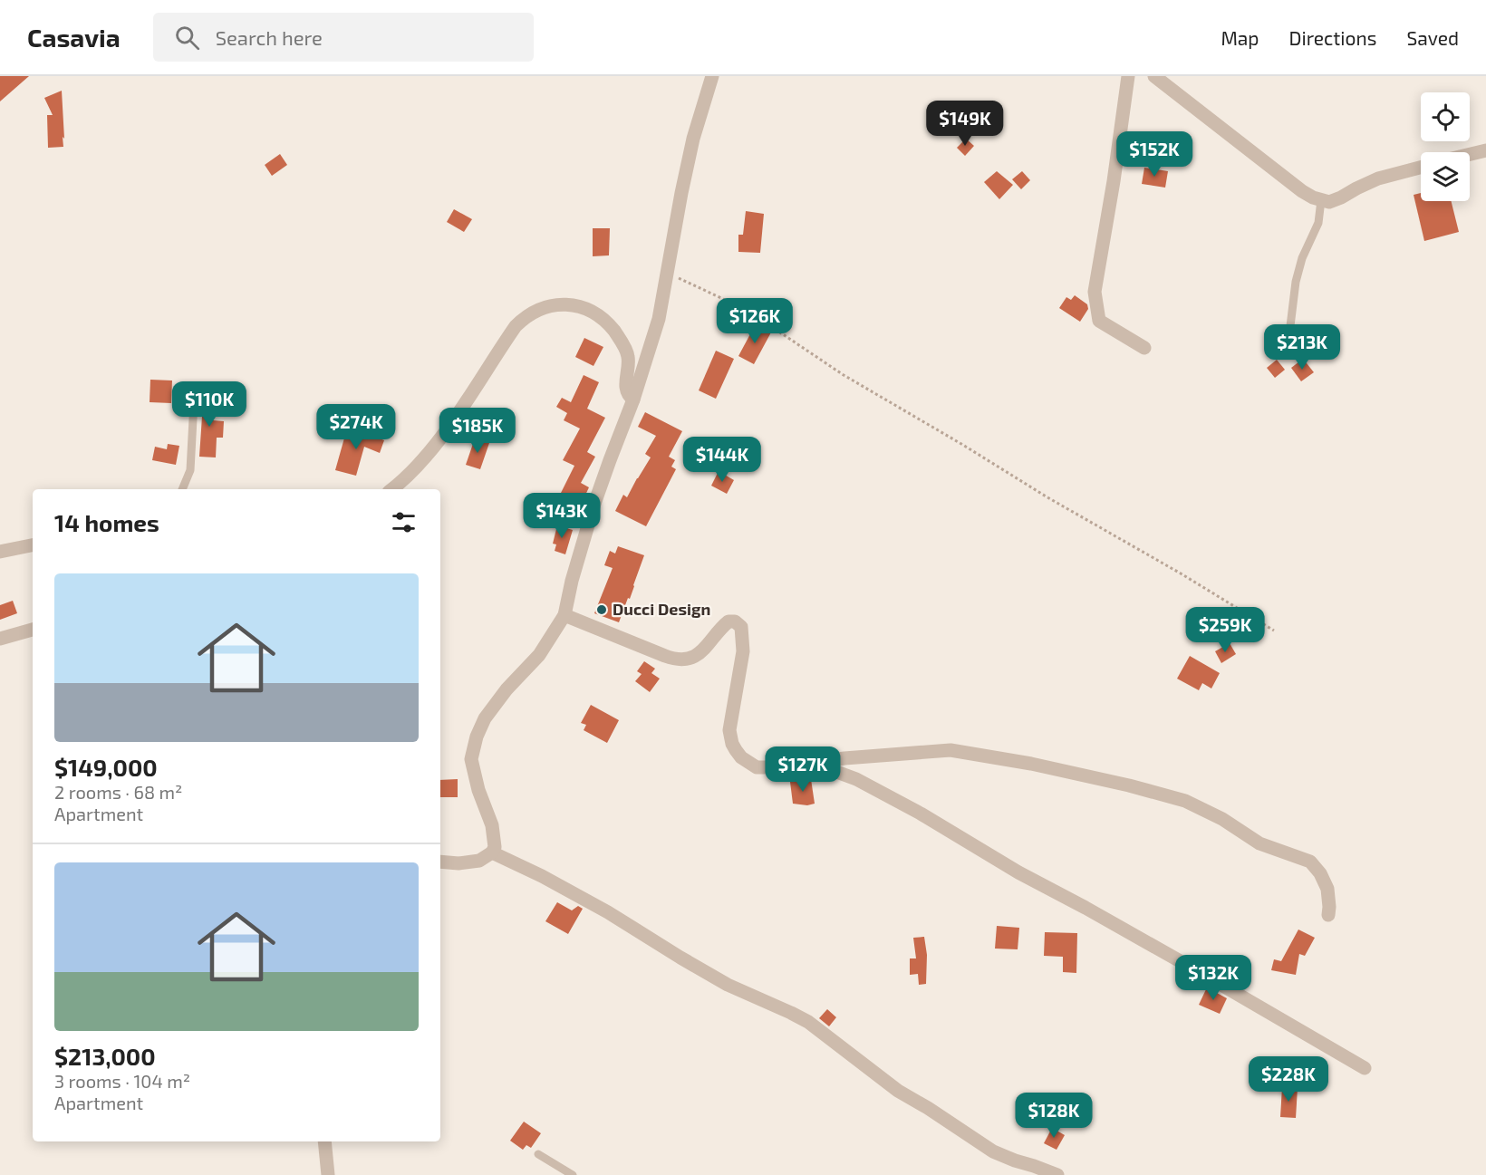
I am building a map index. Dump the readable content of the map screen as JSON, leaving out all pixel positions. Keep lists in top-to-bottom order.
{
  "places": ["Ducci Design"],
  "page": {
    "header": "Casavia",
    "search": "Search here",
    "nav": ["Map", "Directions", "Saved"],
    "price": [
      "$149K",
      "$152K",
      "$126K",
      "$213K",
      "$110K",
      "$274K",
      "$185K",
      "$144K",
      "$143K",
      "$259K",
      "$127K",
      "$132K",
      "$228K",
      "$128K"
    ],
    "heading": "14 homes",
    "list": [
      {
        "name": "$149,000",
        "note": "2 rooms · 68 m² · Apartment"
      },
      {
        "name": "$213,000",
        "note": "3 rooms · 104 m² · Apartment"
      }
    ]
  }
}
